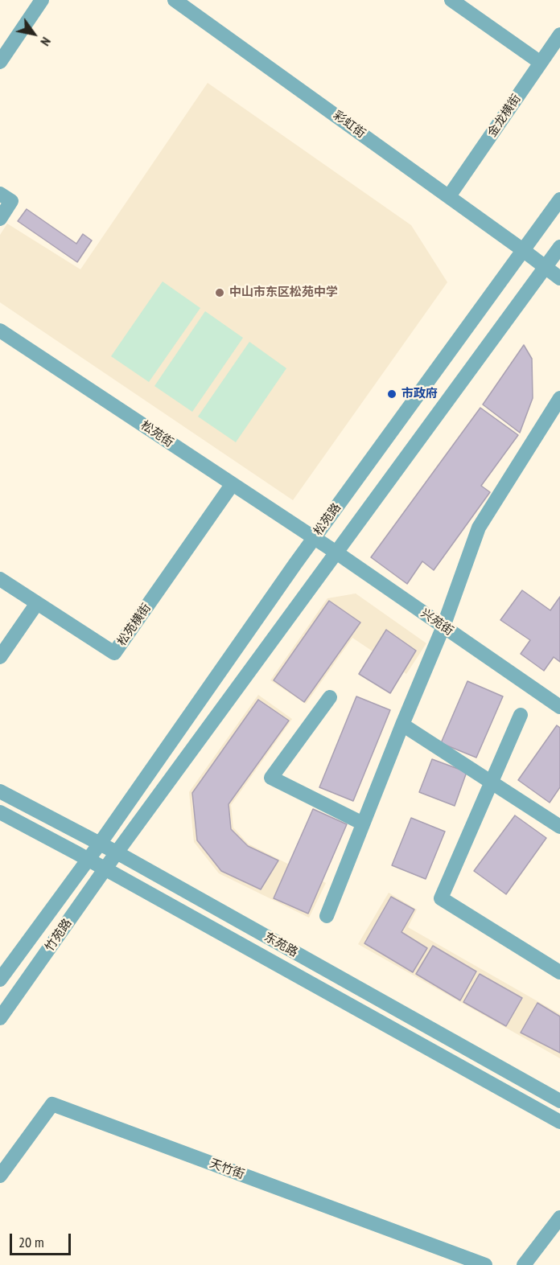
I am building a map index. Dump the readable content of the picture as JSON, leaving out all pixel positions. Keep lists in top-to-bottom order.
{
  "streets": {
    "street": [
      "金龙横街",
      "彩虹街",
      "松苑街",
      "松苑路",
      "兴苑街",
      "松苑横街",
      "竹苑路",
      "东苑路",
      "天竹街"
    ]
  },
  "crossings": [
    ["金龙横街", "彩虹街"],
    ["彩虹街", "松苑路"],
    ["松苑街", "松苑路"],
    ["松苑街", "兴苑街"],
    ["松苑街", "松苑横街"],
    ["松苑路", "兴苑街"],
    ["松苑路", "竹苑路"],
    ["松苑路", "东苑路"],
    ["竹苑路", "东苑路"]
  ],
  "places": ["中山市东区松苑中学", "市政府"],
  "scale_bar": "20 m",
  "north": "bottom right"
}
